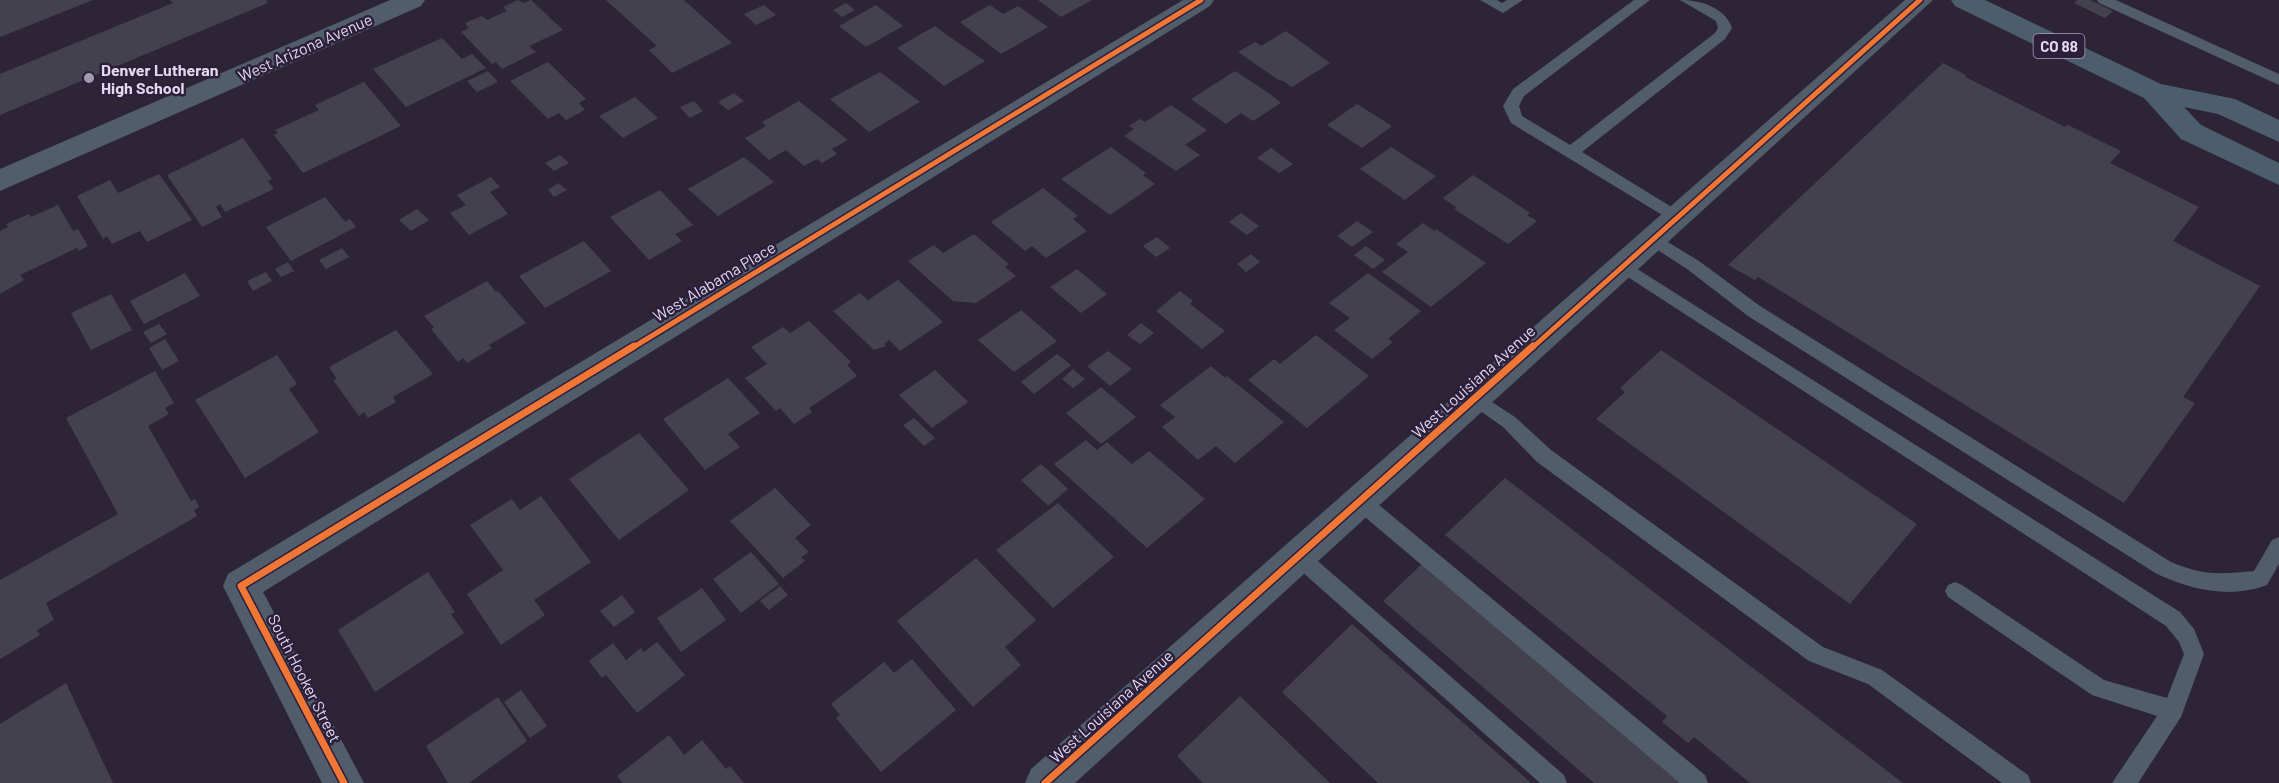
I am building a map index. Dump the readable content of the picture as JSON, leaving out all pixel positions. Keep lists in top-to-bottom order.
{
  "streets": {
    "main road": ["CO 88"],
    "street": [
      "West Arizona Avenue",
      "West Alabama Place",
      "West Louisiana Avenue",
      "South Hooker Street"
    ]
  },
  "crossings": [
    ["West Alabama Place", "South Hooker Street"]
  ],
  "places": ["Denver Lutheran High School"]
}
